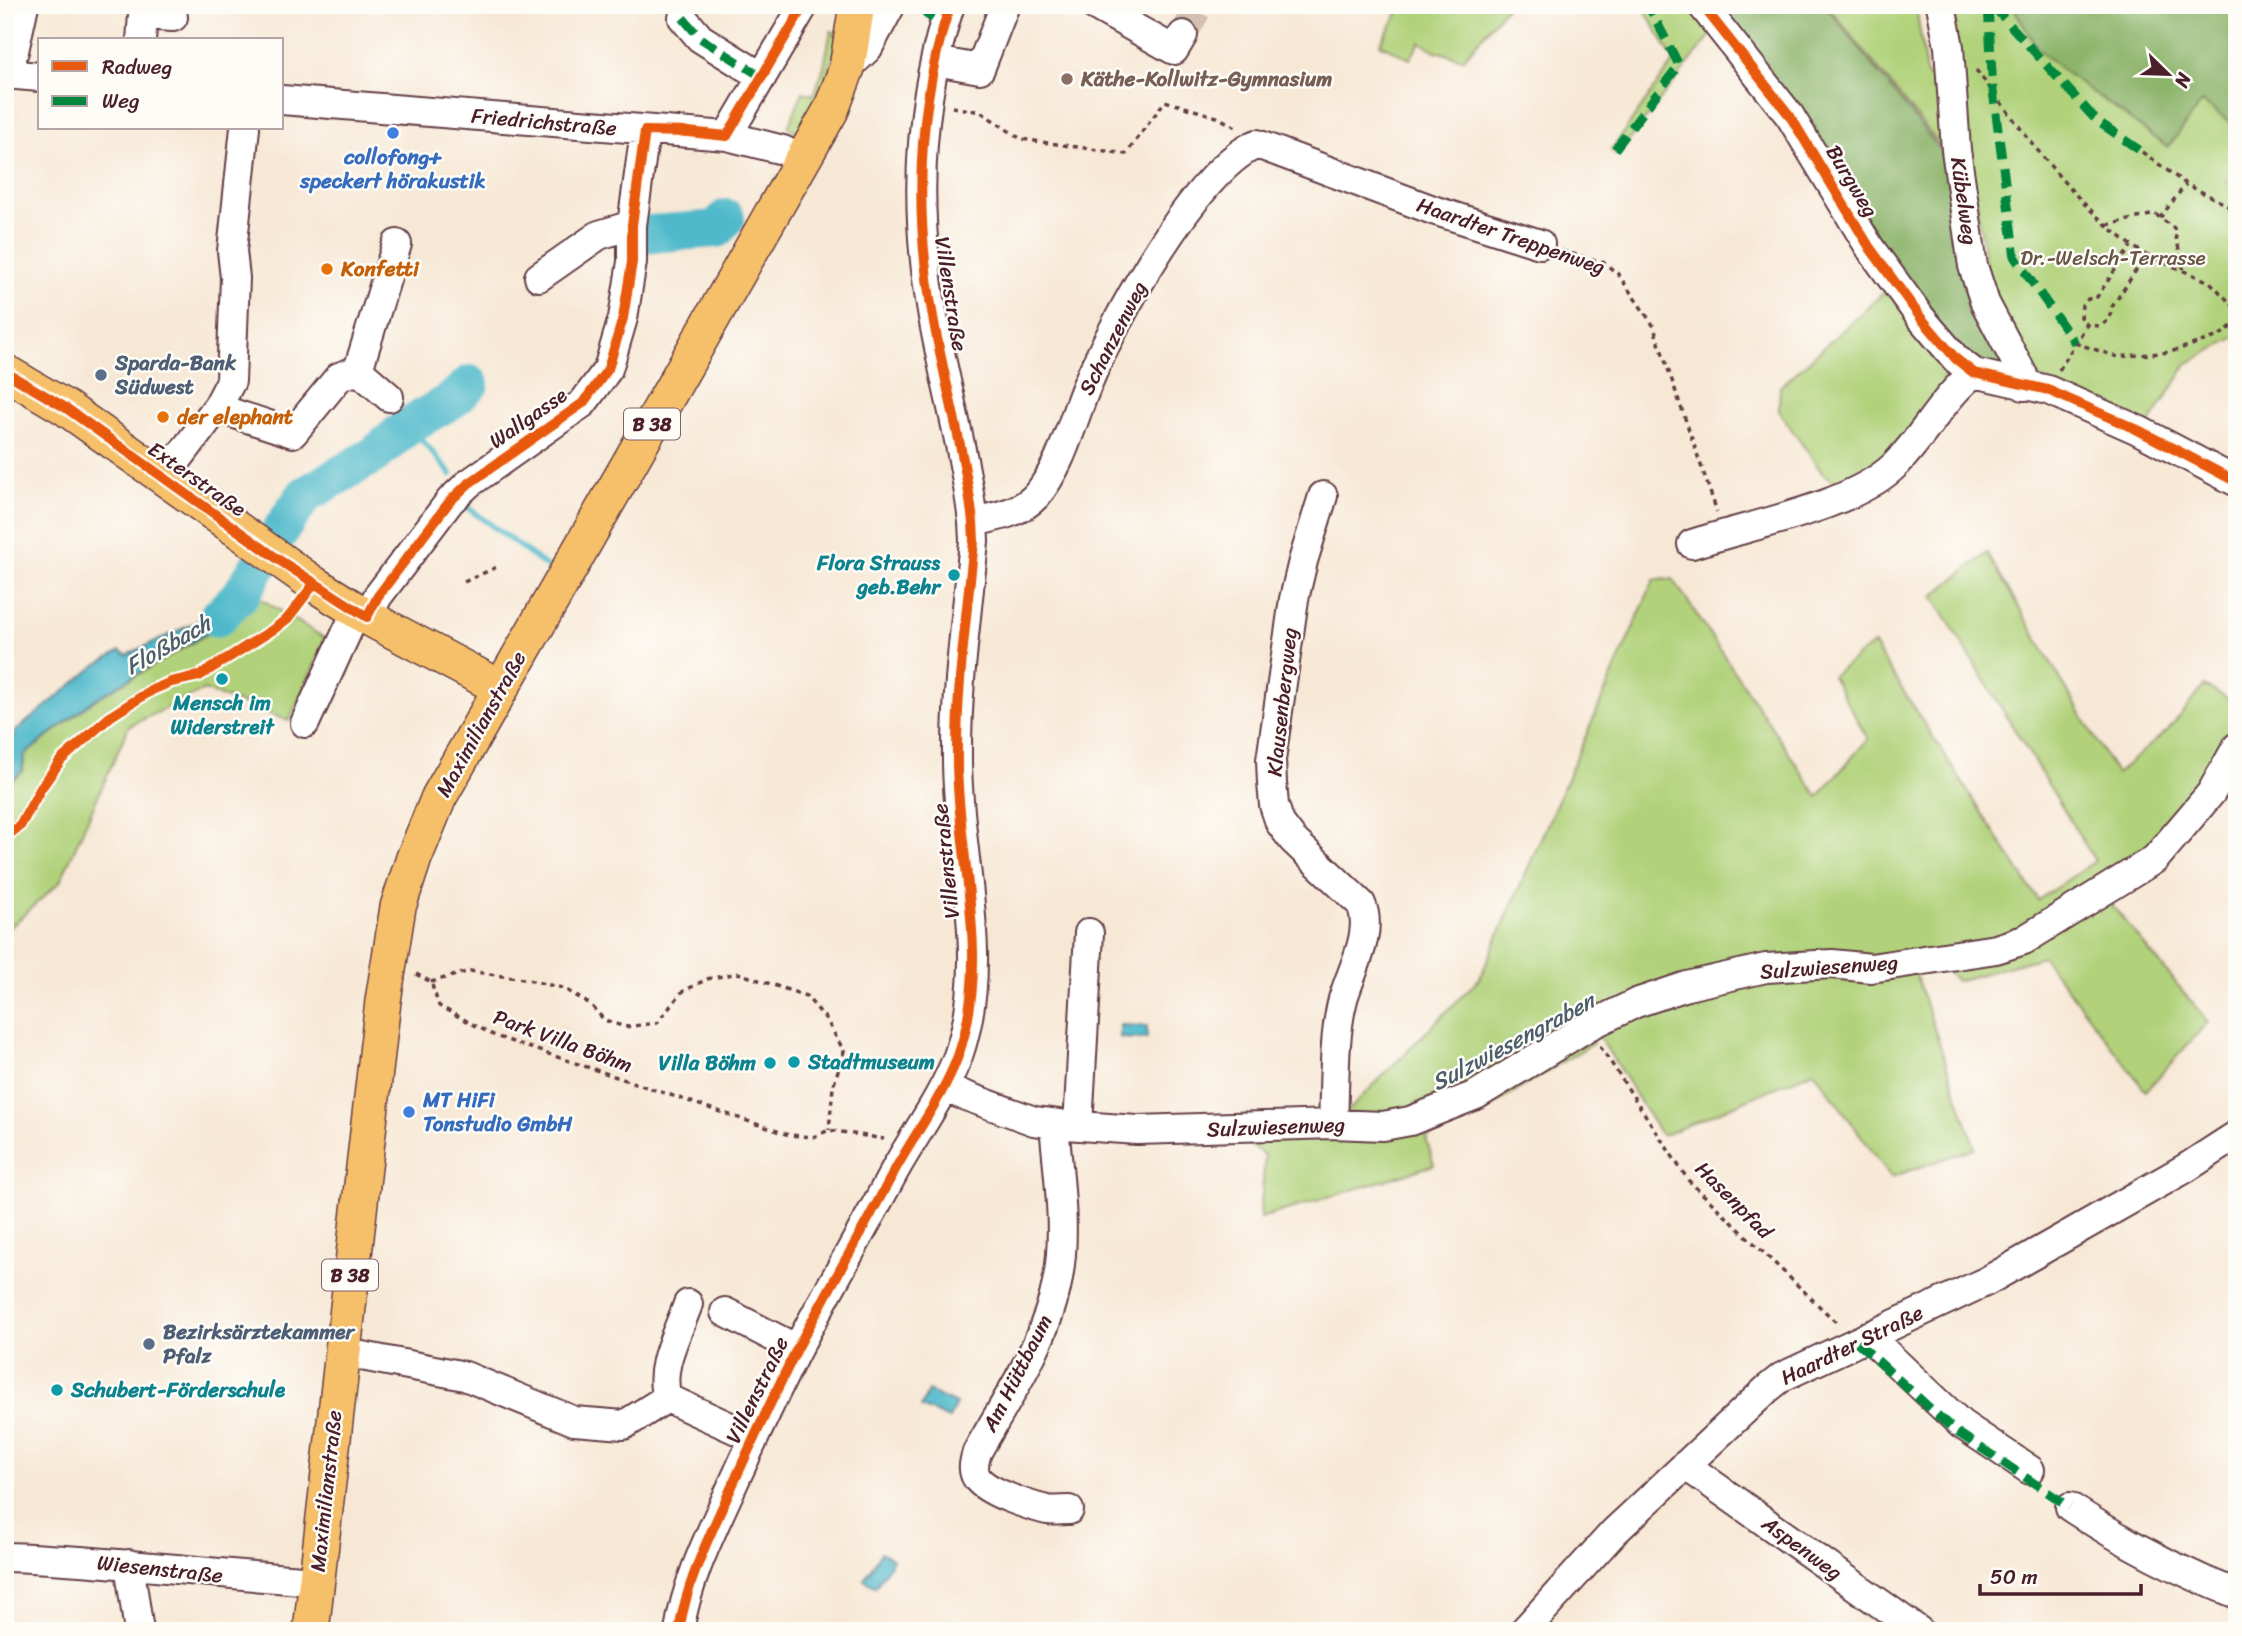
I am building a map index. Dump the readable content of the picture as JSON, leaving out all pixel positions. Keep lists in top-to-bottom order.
{
  "streets": {
    "main road": ["B 38", "Exterstraße", "Maximilianstraße"],
    "street": [
      "Friedrichstraße",
      "Burgweg",
      "Kübelweg",
      "Haardter Treppenweg",
      "Villenstraße",
      "Schanzenweg",
      "Wallgasse",
      "Klausenbergweg",
      "Sulzwiesenweg",
      "Haardter Straße",
      "Am Hüttbaum",
      "Aspenweg",
      "Wiesenstraße"
    ],
    "path": ["Park Villa Böhm", "Hasenpfad"]
  },
  "crossings": [
    ["Friedrichstraße", "Wallgasse"],
    ["Friedrichstraße", "B 38"],
    ["Friedrichstraße", "Maximilianstraße"],
    ["Haardter Treppenweg", "Schanzenweg"],
    ["Villenstraße", "Schanzenweg"],
    ["Villenstraße", "Sulzwiesenweg"],
    ["Villenstraße", "Park Villa Böhm"],
    ["Wallgasse", "Exterstraße"],
    ["B 38", "Maximilianstraße"],
    ["Exterstraße", "Maximilianstraße"],
    ["Klausenbergweg", "Sulzwiesenweg"],
    ["Maximilianstraße", "Wiesenstraße"],
    ["Sulzwiesenweg", "Hasenpfad"],
    ["Sulzwiesenweg", "Am Hüttbaum"],
    ["Hasenpfad", "Haardter Straße"],
    ["Haardter Straße", "Aspenweg"]
  ],
  "water": ["Floßbach", "Sulzwiesengraben"],
  "parks": ["Dr.-Welsch-Terrasse"],
  "places": [
    "Käthe-Kollwitz-Gymnasium",
    "collofong+ speckert hörakustik",
    "Konfetti",
    "Sparda-Bank Südwest",
    "der elephant",
    "Flora Strauss geb.Behr",
    "Mensch im Widerstreit",
    "Stadtmuseum",
    "Villa Böhm",
    "MT HiFi Tonstudio GmbH",
    "Bezirksärztekammer Pfalz",
    "Schubert-Förderschule"
  ],
  "legend": ["Radweg", "Weg"],
  "scale_bar": "50 m",
  "north": "bottom right"
}
